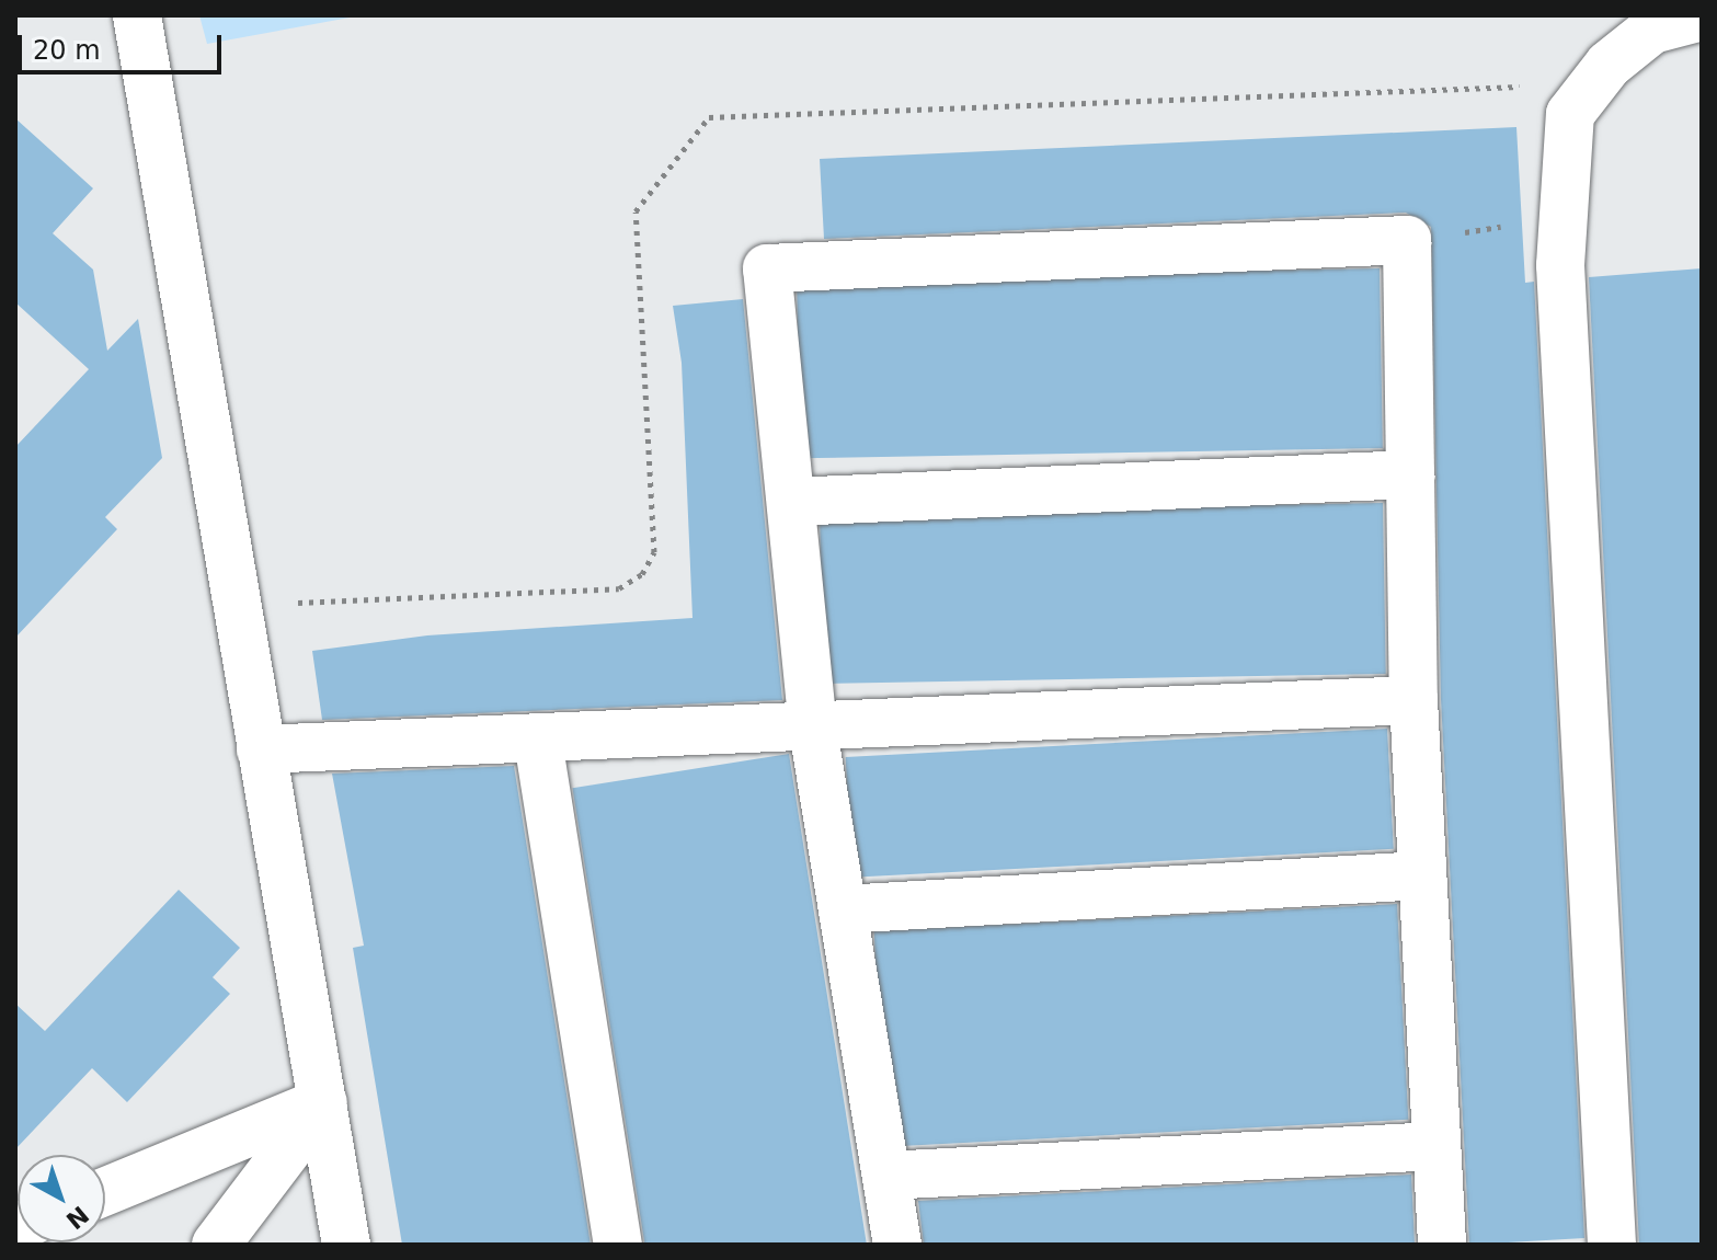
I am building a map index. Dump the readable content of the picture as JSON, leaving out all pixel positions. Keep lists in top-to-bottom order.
{
  "scale_bar": "20 m",
  "north": "bottom right"
}
